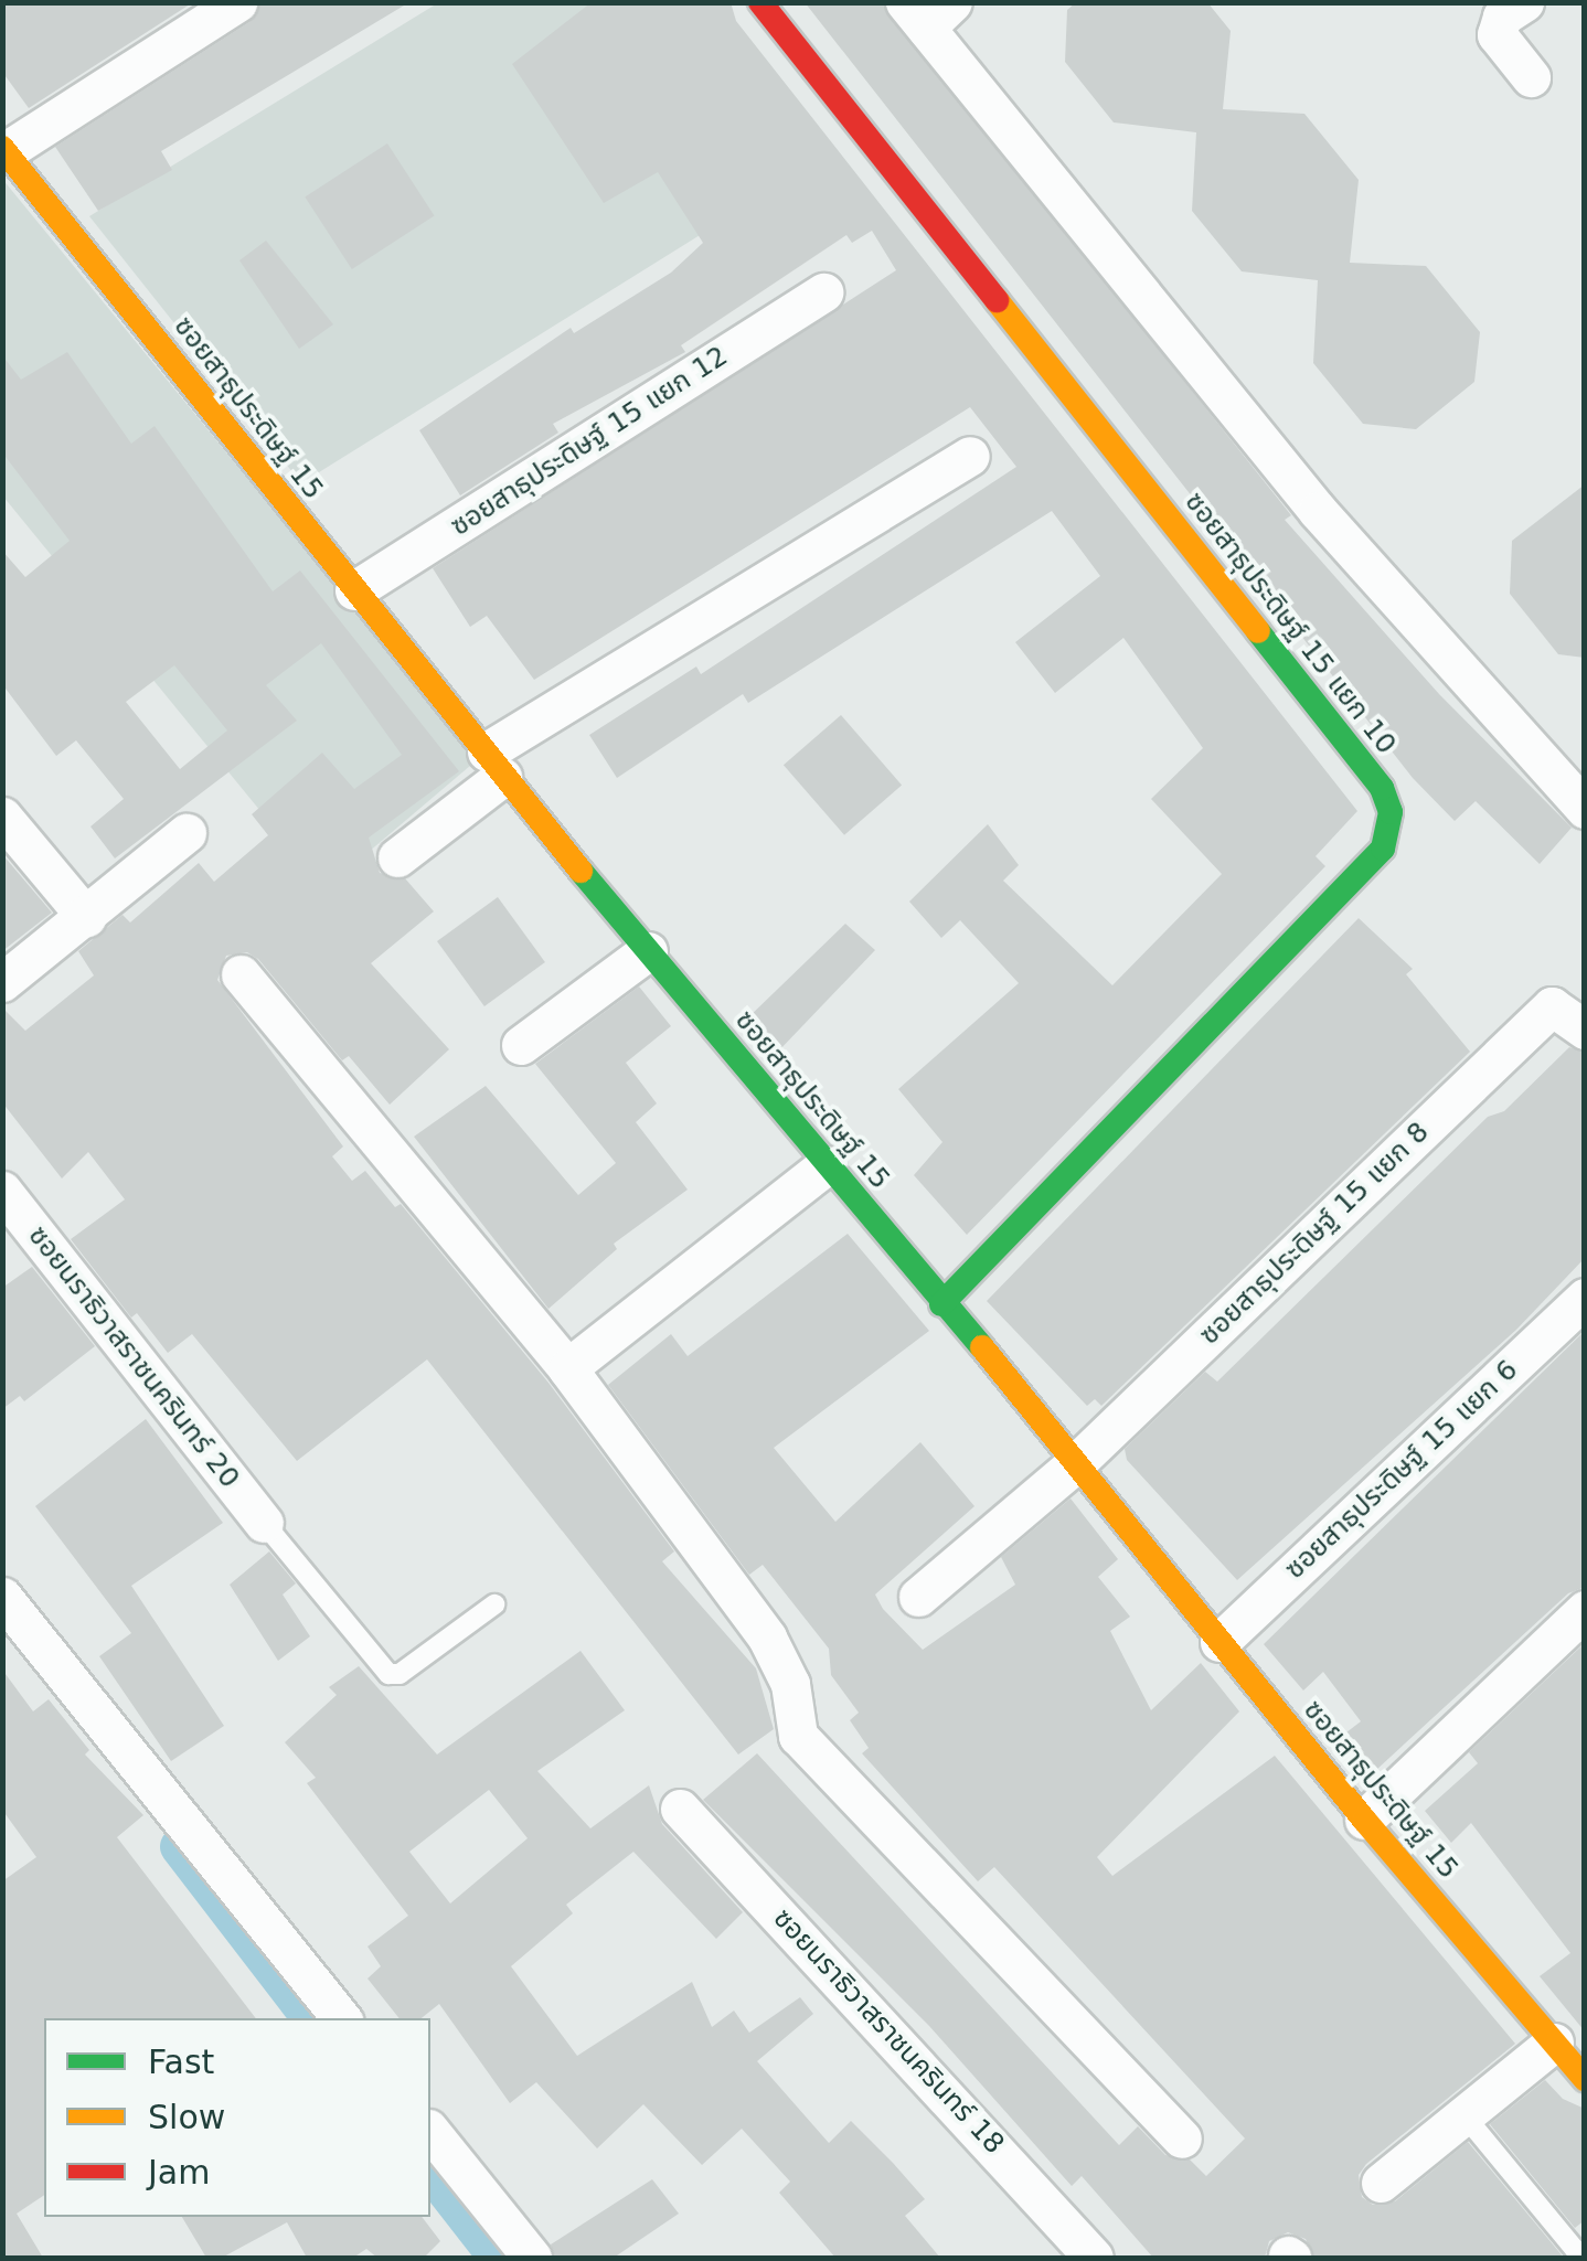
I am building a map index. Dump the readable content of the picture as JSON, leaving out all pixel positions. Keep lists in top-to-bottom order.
{
  "streets": {
    "street": [
      "ซอยสาธุประดิษฐ์ 15",
      "ซอยสาธุประดิษฐ์ 15 แยก 12",
      "ซอยสาธุประดิษฐ์ 15 แยก 10",
      "ซอยสาธุประดิษฐ์ 15 แยก 8",
      "ซอยนราธิวาสราชนครินทร์ 20",
      "ซอยสาธุประดิษฐ์ 15 แยก 6",
      "ซอยนราธิวาสราชนครินทร์ 18"
    ]
  },
  "crossings": [
    ["ซอยสาธุประดิษฐ์ 15", "ซอยสาธุประดิษฐ์ 15 แยก 12"],
    ["ซอยสาธุประดิษฐ์ 15", "ซอยสาธุประดิษฐ์ 15 แยก 10"],
    ["ซอยสาธุประดิษฐ์ 15", "ซอยสาธุประดิษฐ์ 15 แยก 8"],
    ["ซอยสาธุประดิษฐ์ 15", "ซอยสาธุประดิษฐ์ 15 แยก 6"]
  ],
  "legend": ["Fast", "Slow", "Jam"]
}
